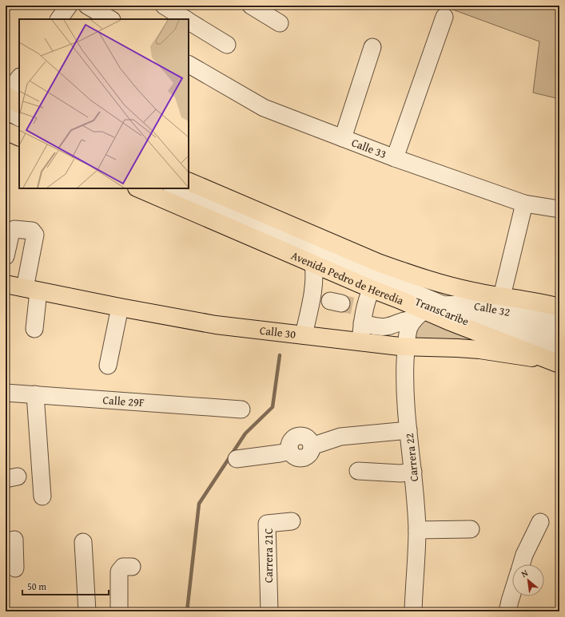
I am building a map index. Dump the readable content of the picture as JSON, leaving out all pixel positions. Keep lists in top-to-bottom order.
{
  "streets": {
    "main road": ["Avenida Pedro de Heredia", "Calle 30"],
    "street": [
      "Calle 33",
      "Calle 32",
      "TransCaribe",
      "Calle 29F",
      "Carrera 22",
      "Carrera 21C"
    ]
  },
  "crossings": [
    ["Avenida Pedro de Heredia", "Calle 32"],
    ["Avenida Pedro de Heredia", "TransCaribe"],
    ["Avenida Pedro de Heredia", "Calle 30"],
    ["Avenida Pedro de Heredia", "Carrera 22"],
    ["Calle 32", "TransCaribe"],
    ["Calle 32", "Carrera 22"],
    ["TransCaribe", "Carrera 22"],
    ["Calle 30", "Carrera 22"]
  ],
  "scale_bar": "50 m",
  "north": "top left"
}
